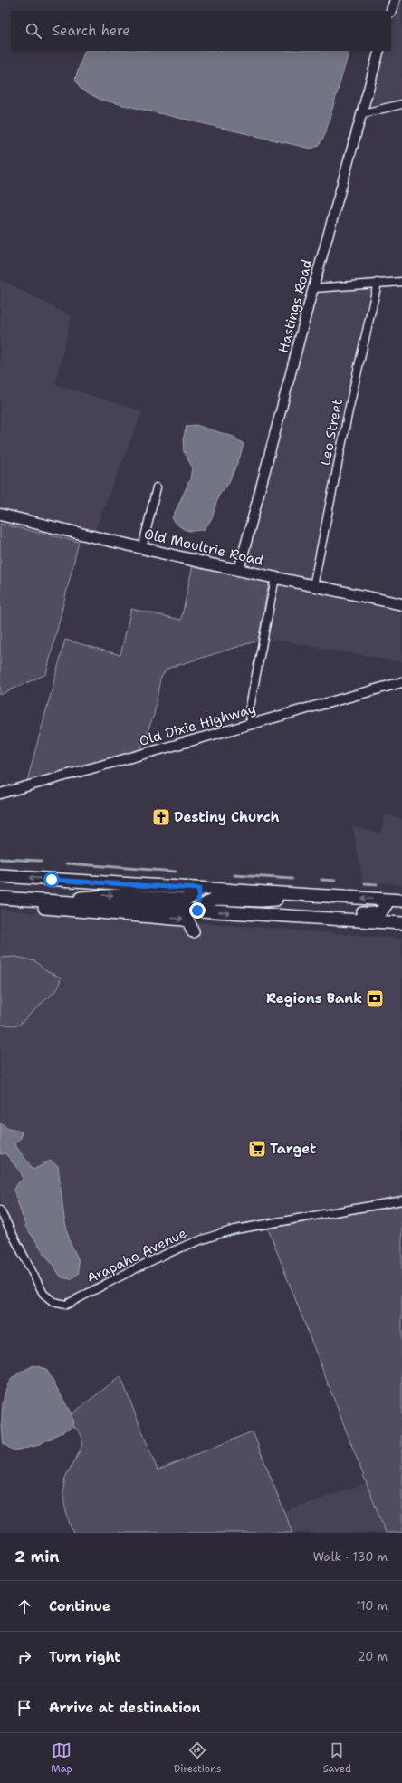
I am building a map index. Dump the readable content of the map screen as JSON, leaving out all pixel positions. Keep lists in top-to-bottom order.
{
  "streets": {
    "main road": ["Old Moultrie Road"],
    "street": [
      "Hastings Road",
      "Leo Street",
      "Old Dixie Highway",
      "Arapaho Avenue"
    ]
  },
  "crossings": [
    ["Hastings Road", "Old Moultrie Road"],
    ["Leo Street", "Old Moultrie Road"]
  ],
  "places": {
    "church": ["Destiny Church"],
    "bank": ["Regions Bank"],
    "supermarket": ["Target"]
  },
  "page": {
    "search": "Search here",
    "heading": ["2 min", "Walk · 130 m"],
    "list": [
      ["Continue", "110 m"],
      ["Turn right", "20 m"],
      "Arrive at destination"
    ],
    "nav": ["Map", "Directions", "Saved"]
  }
}
